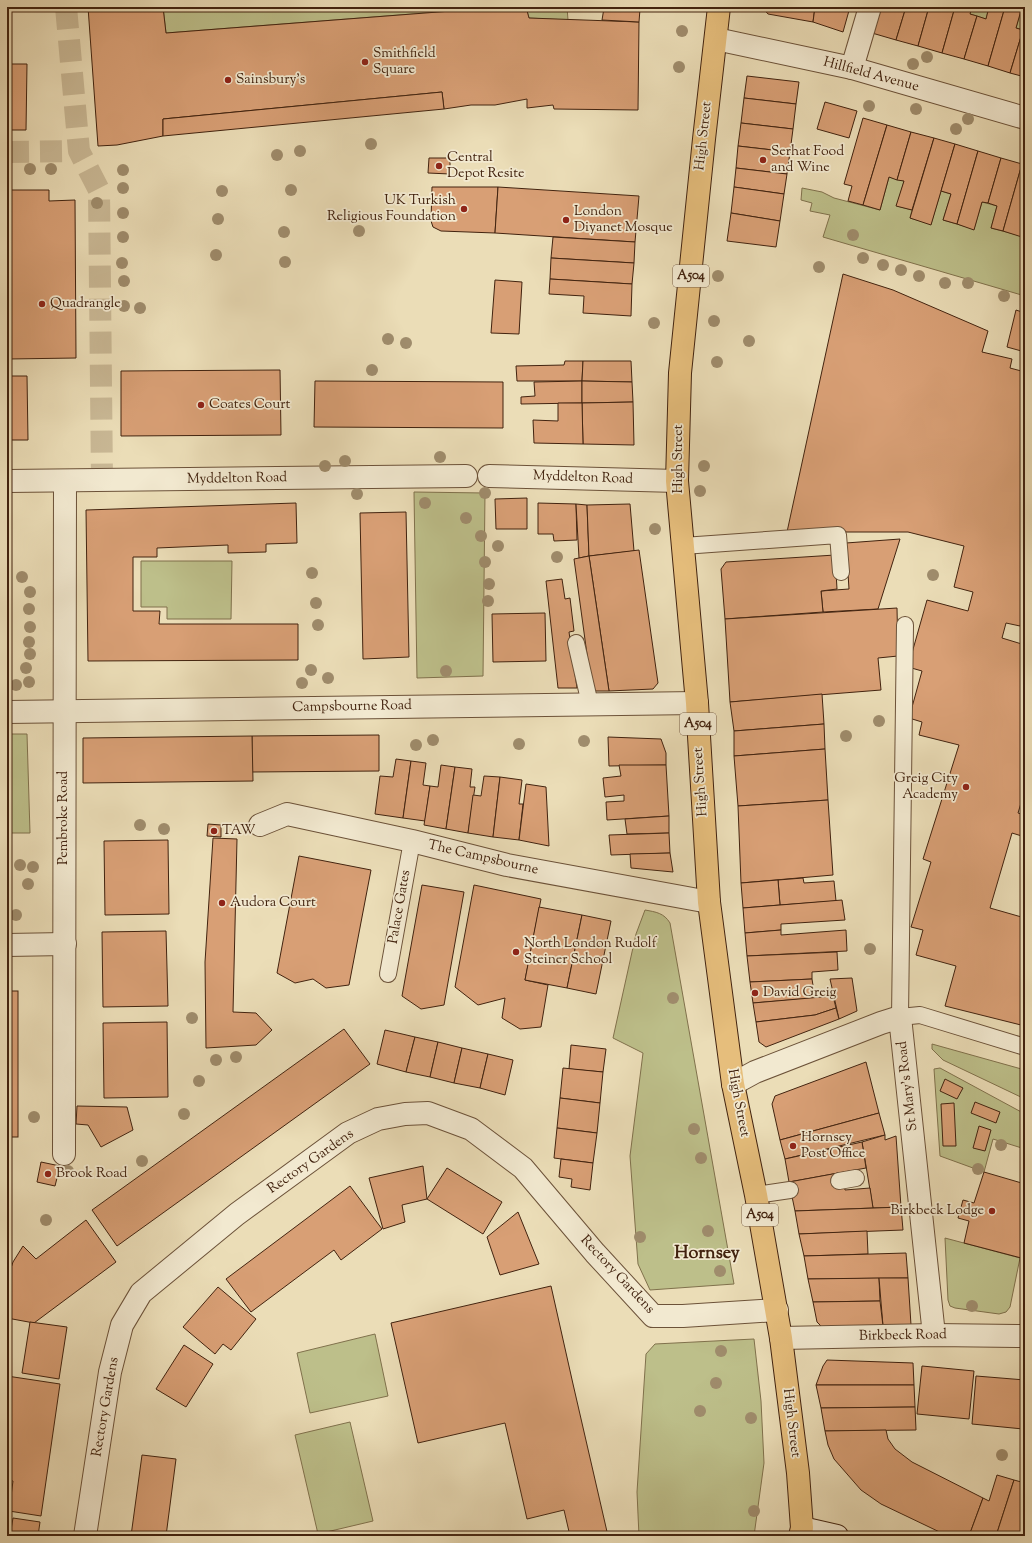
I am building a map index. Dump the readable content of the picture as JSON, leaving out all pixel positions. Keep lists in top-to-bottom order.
{
  "streets": {
    "main road": ["High Street", "A504"],
    "street": [
      "Hillfield Avenue",
      "Myddelton Road",
      "Campsbourne Road",
      "Pembroke Road",
      "The Campsbourne",
      "St Mary's Road",
      "Rectory Gardens",
      "Birkbeck Road"
    ],
    "lane": ["Palace Gates"]
  },
  "crossings": [
    ["Hillfield Avenue", "High Street"],
    ["High Street", "Myddelton Road"],
    ["High Street", "Campsbourne Road"],
    ["High Street", "The Campsbourne"],
    ["High Street", "Rectory Gardens"],
    ["High Street", "Birkbeck Road"],
    ["Myddelton Road", "Pembroke Road"],
    ["Campsbourne Road", "Pembroke Road"],
    ["The Campsbourne", "Palace Gates"],
    ["St Mary's Road", "Birkbeck Road"]
  ],
  "districts": ["Hornsey"],
  "places": [
    "Smithfield Square",
    "Sainsbury's",
    "Serhat Food and Wine",
    "Central Depot Resite",
    "UK Turkish Religious Foundation",
    "London Diyanet Mosque",
    "Quadrangle",
    "Coates Court",
    "Greig City Academy",
    "TAW",
    "Audora Court",
    "North London Rudolf Steiner School",
    "David Greig",
    "Hornsey Post Office",
    "Brook Road",
    "Birkbeck Lodge"
  ]
}
